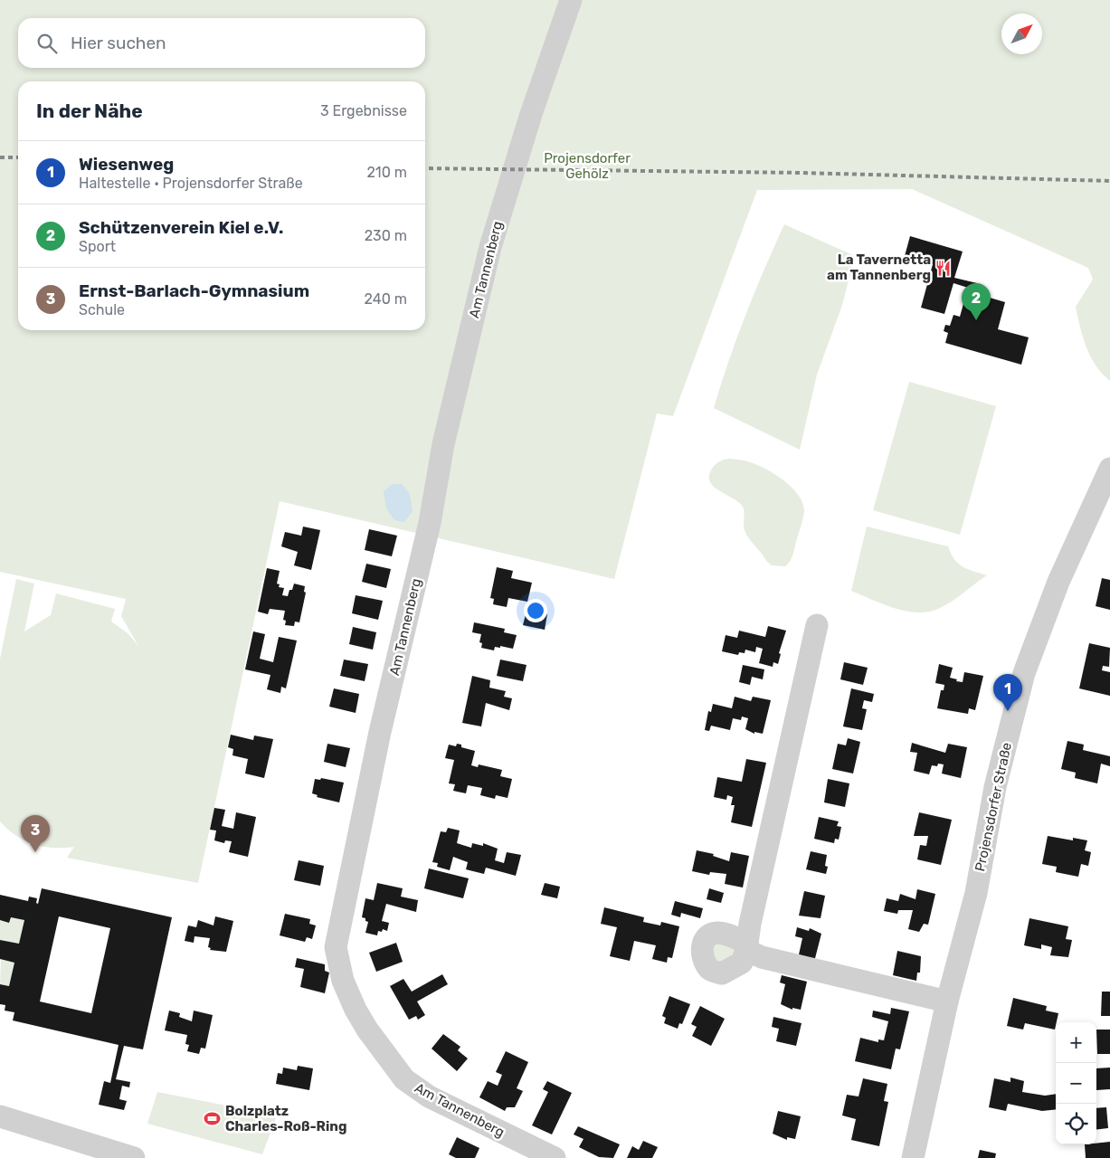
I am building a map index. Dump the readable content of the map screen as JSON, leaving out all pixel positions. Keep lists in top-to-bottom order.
{
  "streets": {
    "street": ["Am Tannenberg", "Projensdorfer Straße"]
  },
  "parks": ["Projensdorfer Gehölz"],
  "places": {
    "restaurant": ["La Tavernetta am Tannenberg"],
    "sports": ["Bolzplatz Charles-Roß-Ring"]
  },
  "north": "top right",
  "page": {
    "search": "Hier suchen",
    "heading": ["In der Nähe", "3 Ergebnisse"],
    "list": [
      {
        "mark": "1",
        "name": "Wiesenweg",
        "note": "Haltestelle · Projensdorfer Straße",
        "value": "210 m"
      },
      {
        "mark": "2",
        "name": "Schützenverein Kiel e.V.",
        "note": "Sport",
        "value": "230 m"
      },
      {
        "mark": "3",
        "name": "Ernst-Barlach-Gymnasium",
        "note": "Schule",
        "value": "240 m"
      }
    ],
    "pins": ["2", "1", "3"],
    "map_buttons": ["+", "−"]
  }
}
